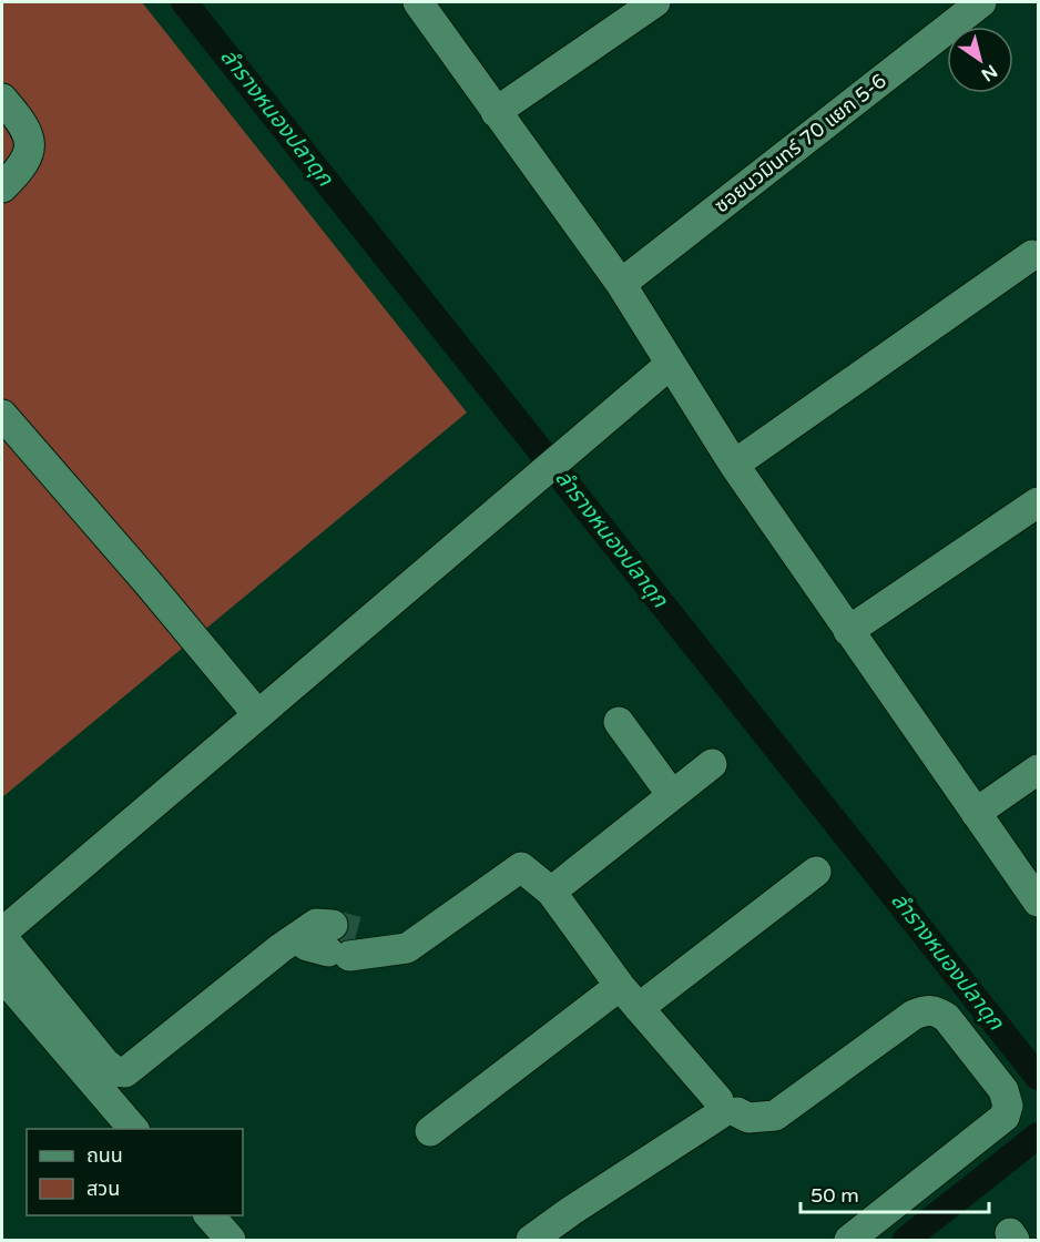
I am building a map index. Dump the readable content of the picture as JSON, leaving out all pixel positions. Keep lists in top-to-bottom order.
{
  "streets": {
    "street": ["ซอยนวมินทร์ 70 แยก 5-6"]
  },
  "water": ["ลำรางหนองปลาดุก"],
  "legend": ["ถนน", "สวน"],
  "scale_bar": "50 m",
  "north": "bottom right"
}
